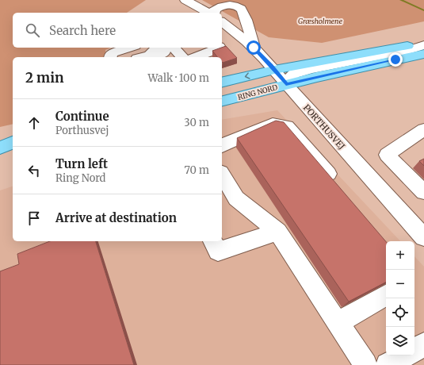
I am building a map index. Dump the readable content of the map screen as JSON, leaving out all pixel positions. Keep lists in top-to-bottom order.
{
  "streets": {
    "main road": ["RING NORD"],
    "street": ["PORTHUSVEJ"]
  },
  "crossings": [
    ["RING NORD", "PORTHUSVEJ"]
  ],
  "parks": ["Græsholmene"],
  "page": {
    "search": "Search here",
    "heading": ["2 min", "Walk · 100 m"],
    "list": [
      ["Continue", "Porthusvej", "30 m"],
      ["Turn left", "Ring Nord", "70 m"],
      "Arrive at destination"
    ],
    "map_buttons": ["+", "−"]
  }
}
